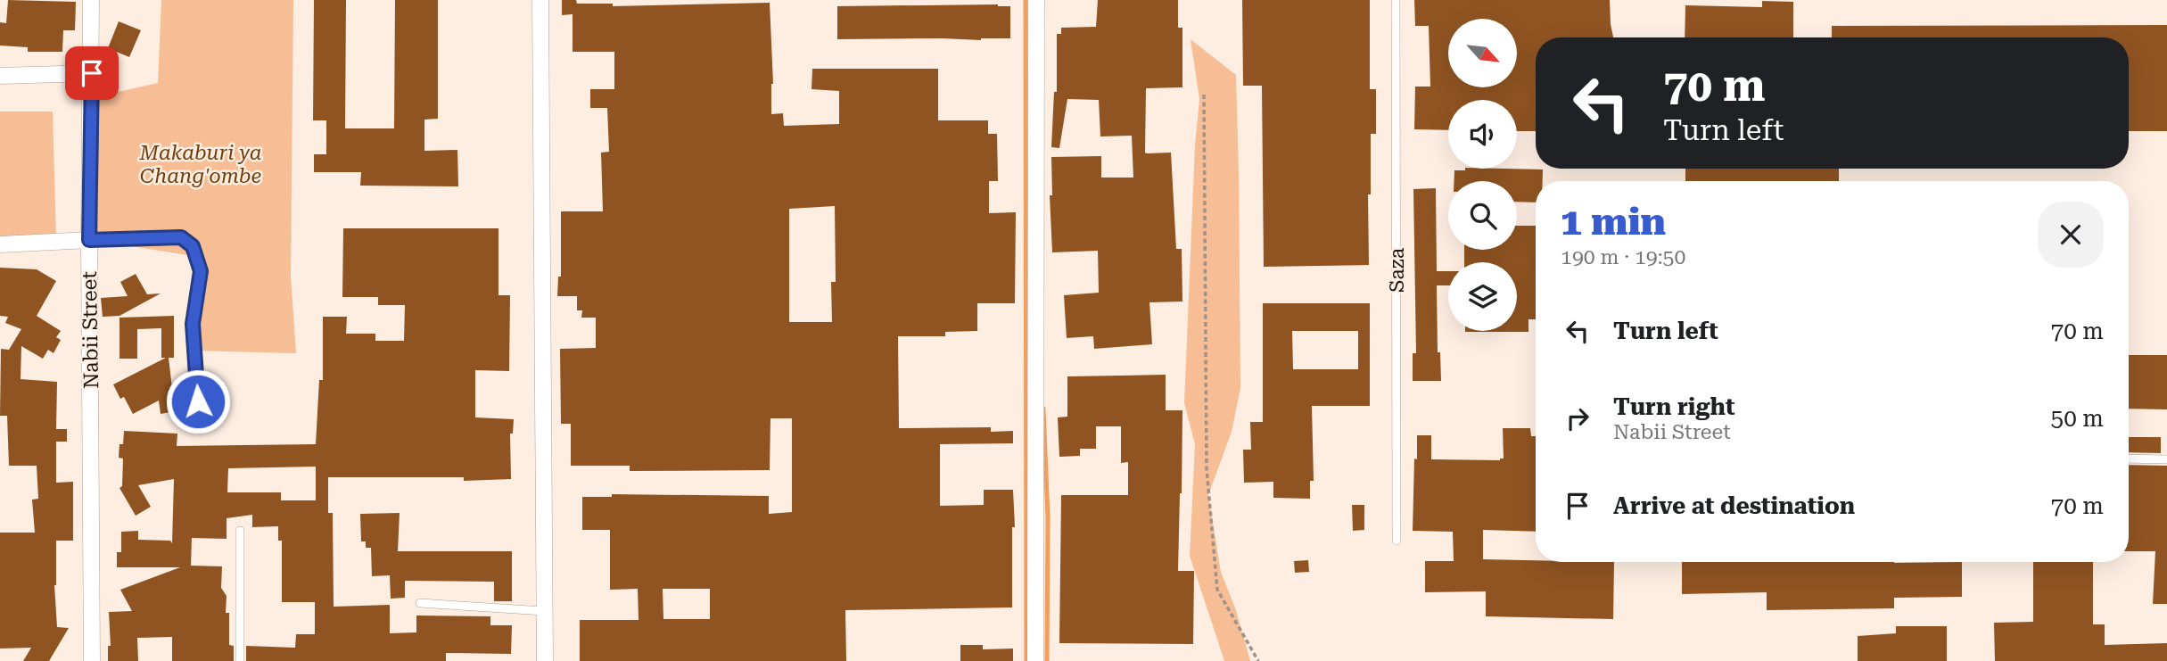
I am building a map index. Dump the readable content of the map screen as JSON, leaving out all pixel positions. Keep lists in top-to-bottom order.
{
  "streets": {
    "street": ["Nabii Street"],
    "lane": ["Saza"]
  },
  "parks": ["Makaburi ya Chang'ombe"],
  "north": "bottom right",
  "page": {
    "turn": ["70 m", "Turn left"],
    "heading": ["1 min", "190 m · 19:50"],
    "list": [
      {
        "name": "Turn left",
        "value": "70 m"
      },
      {
        "name": "Turn right",
        "note": "Nabii Street",
        "value": "50 m"
      },
      {
        "name": "Arrive at destination",
        "value": "70 m"
      }
    ]
  }
}
